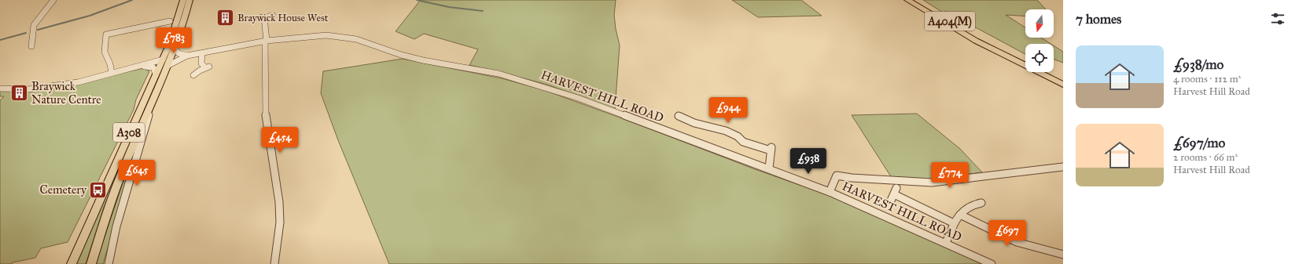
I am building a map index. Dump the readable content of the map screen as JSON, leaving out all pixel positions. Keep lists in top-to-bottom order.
{
  "streets": {
    "highway": ["A404(M)"],
    "main road": ["A308"],
    "street": ["HARVEST HILL ROAD"]
  },
  "crossings": [
    ["HARVEST HILL ROAD", "A308"]
  ],
  "places": {
    "building": ["Braywick House West", "Braywick Nature Centre"],
    "bus stop": ["Cemetery"]
  },
  "north": "bottom",
  "page": {
    "heading": "7 homes",
    "price": [
      "£783",
      "£944",
      "£454",
      "£938",
      "£645",
      "£774",
      "£697"
    ],
    "list": [
      {
        "name": "£938/mo",
        "note": "4 rooms · 112 m² · Harvest Hill Road"
      },
      {
        "name": "£697/mo",
        "note": "2 rooms · 66 m² · Harvest Hill Road"
      }
    ]
  }
}
